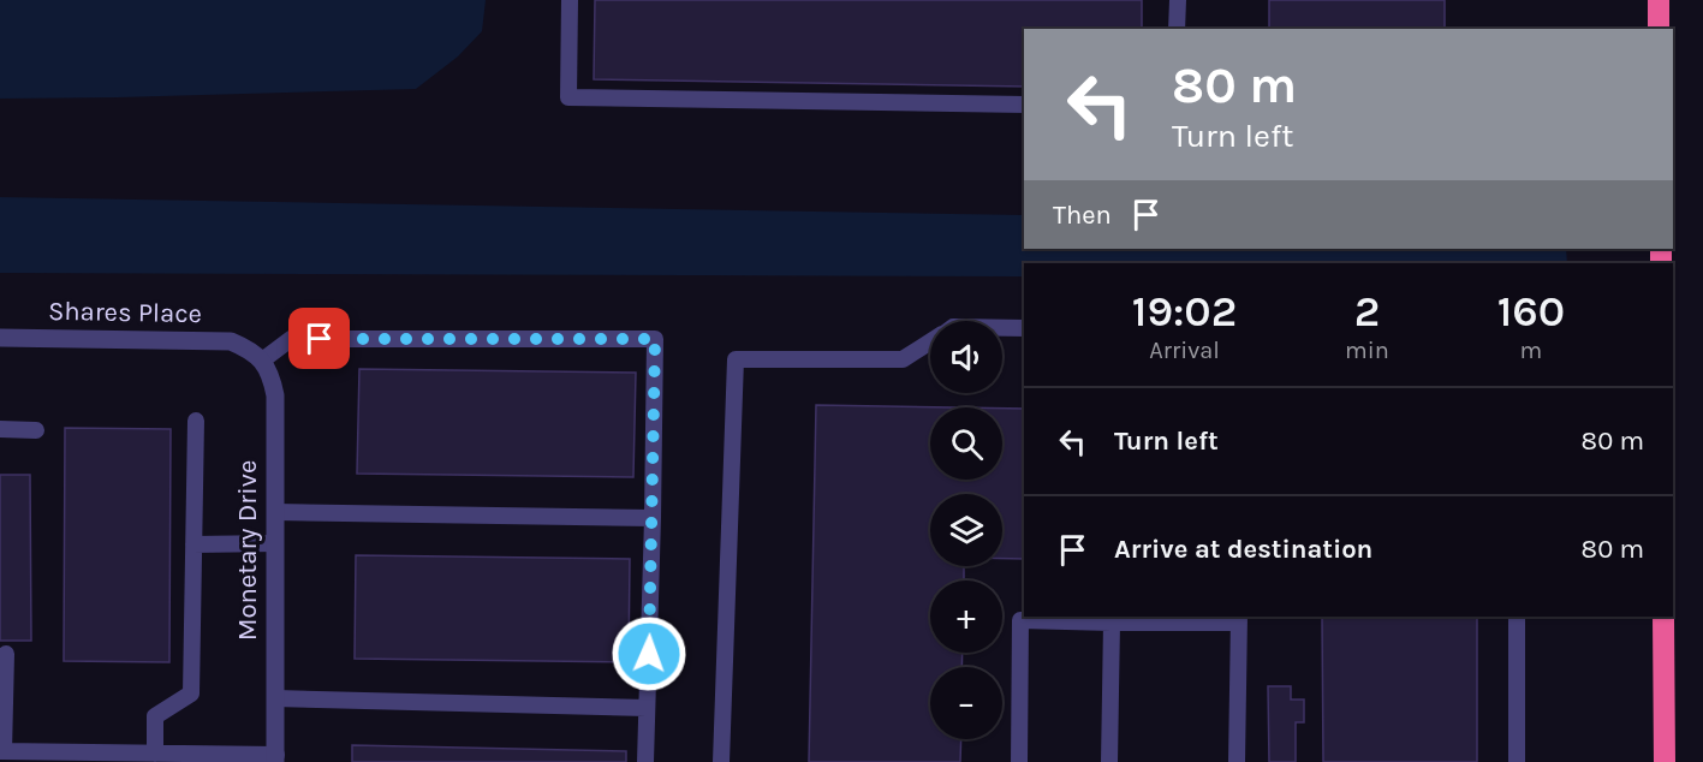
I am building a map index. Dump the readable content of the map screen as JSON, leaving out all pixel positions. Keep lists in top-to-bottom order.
{
  "streets": {
    "street": ["Shares Place", "Monetary Drive"]
  },
  "crossings": [
    ["Shares Place", "Monetary Drive"]
  ],
  "page": {
    "turn": ["80 m", "Turn left"],
    "then": "Then",
    "eta": [
      "19:02",
      "Arrival",
      "2",
      "min",
      "160",
      "m"
    ],
    "map_buttons": ["+", "−"],
    "list": [
      {
        "name": "Turn left",
        "value": "80 m"
      },
      {
        "name": "Arrive at destination",
        "value": "80 m"
      }
    ]
  }
}
